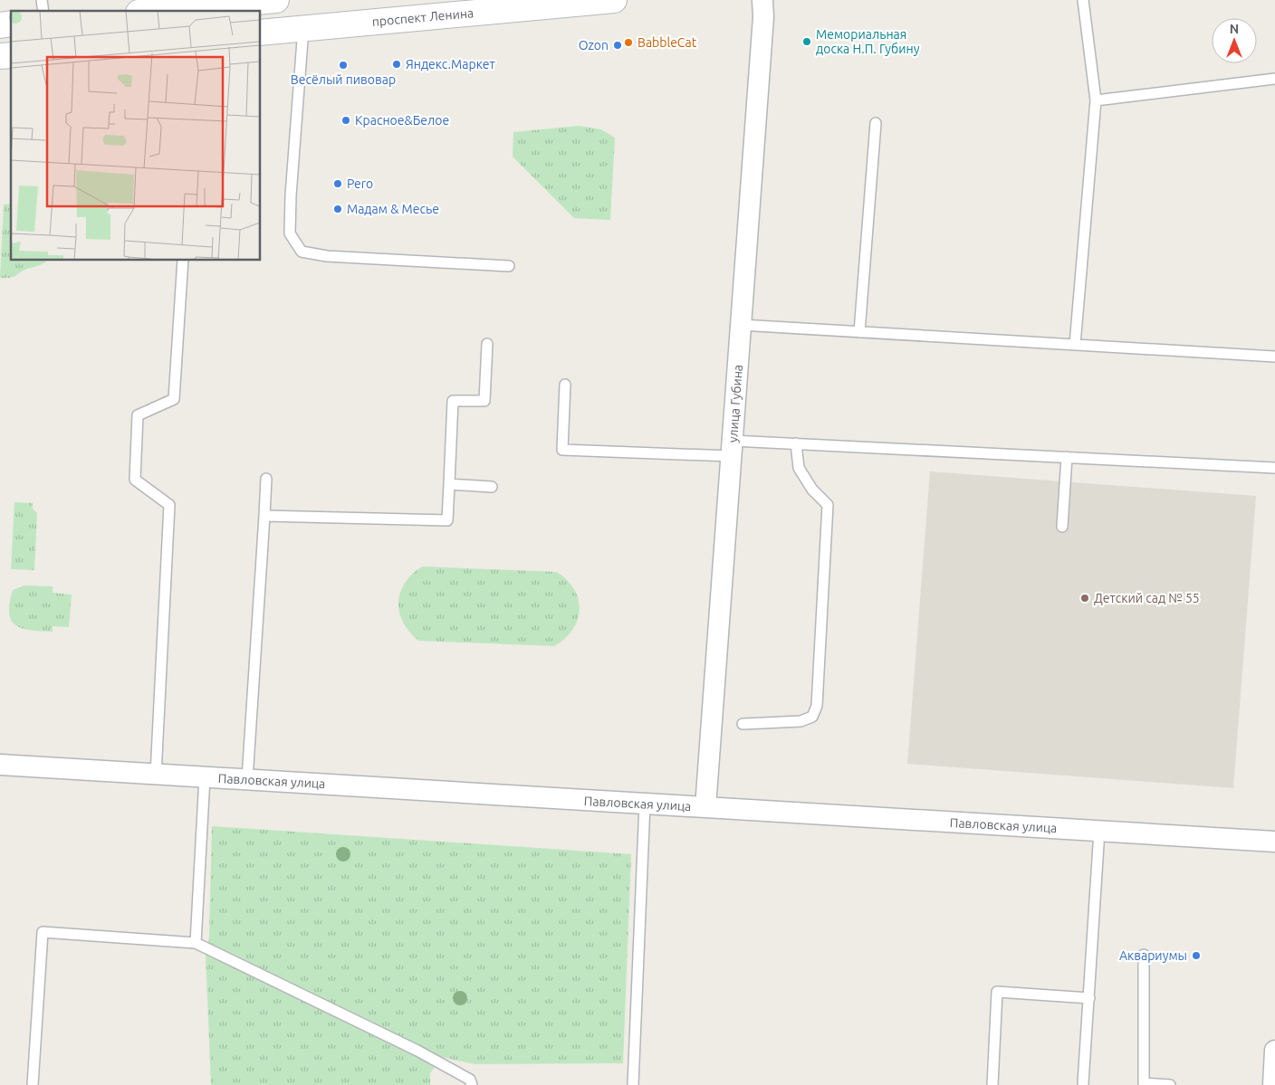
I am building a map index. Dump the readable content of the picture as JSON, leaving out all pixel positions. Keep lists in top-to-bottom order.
{
  "streets": {
    "main road": ["проспект Ленина"],
    "street": ["улица Губина", "Павловская улица"]
  },
  "crossings": [
    ["улица Губина", "Павловская улица"]
  ],
  "places": [
    "Мемориальная доска Н.П. Губину",
    "BabbleCat",
    "Ozon",
    "Яндекс.Маркет",
    "Весёлый пивовар",
    "Красное&Белое",
    "Pero",
    "Мадам & Месье",
    "Детский сад № 55",
    "Аквариумы"
  ],
  "north": "top"
}
